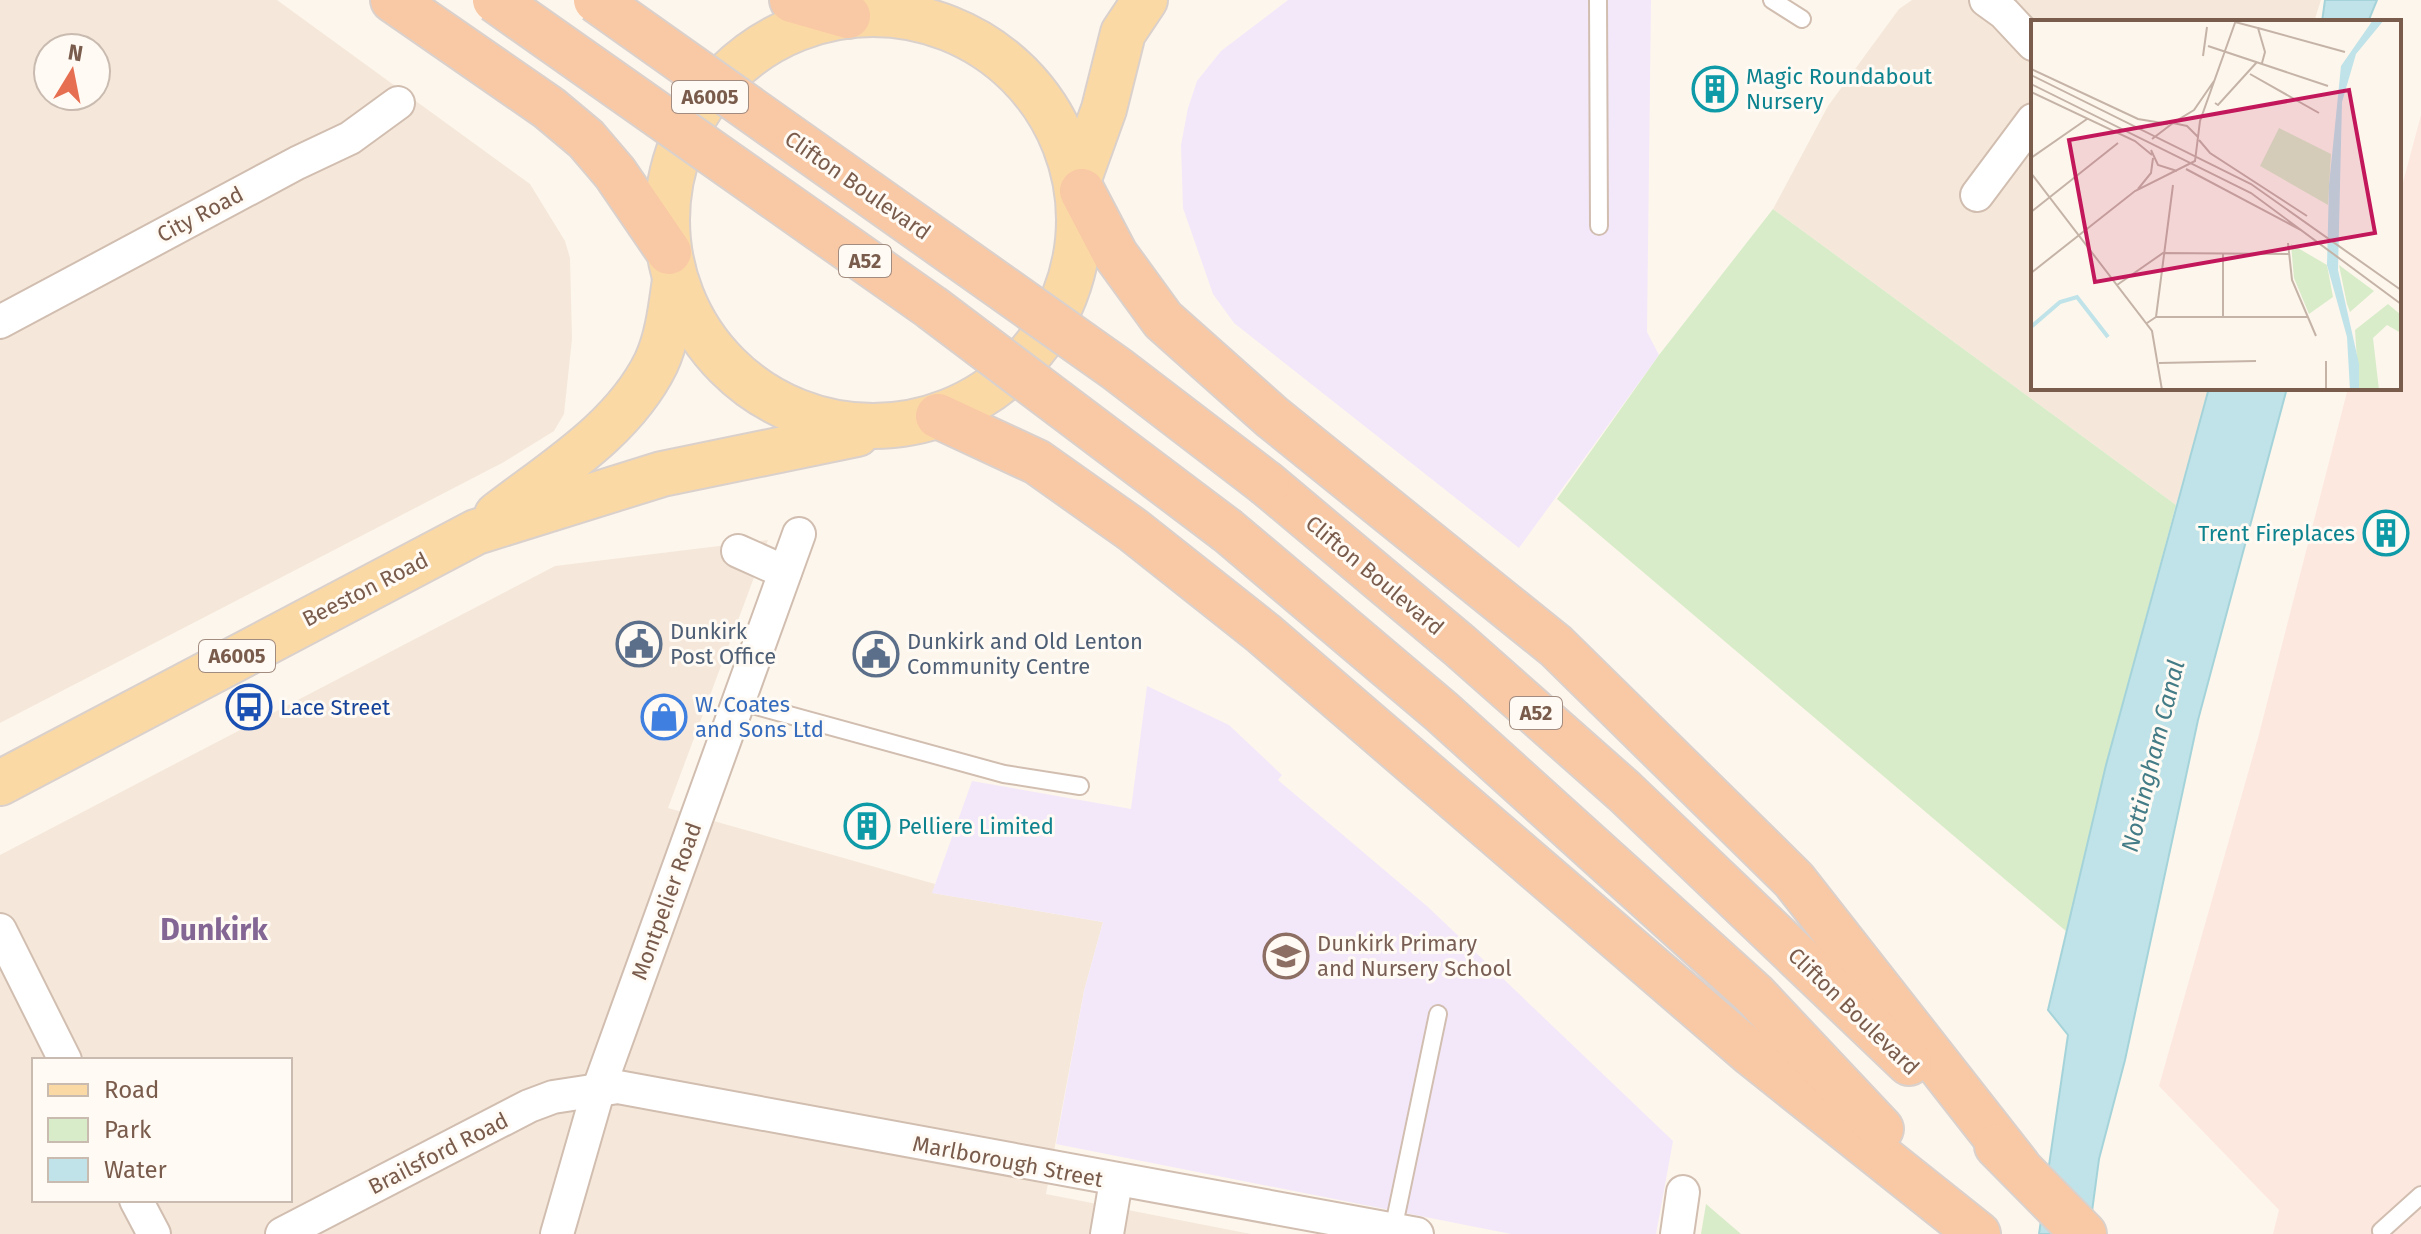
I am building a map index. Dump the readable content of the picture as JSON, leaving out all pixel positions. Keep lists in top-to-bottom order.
{
  "streets": {
    "highway": ["Clifton Boulevard", "A52"],
    "main road": ["A6005", "Beeston Road"],
    "street": [
      "City Road",
      "Montpelier Road",
      "Brailsford Road",
      "Marlborough Street"
    ]
  },
  "crossings": [
    ["A6005", "Beeston Road"],
    ["Montpelier Road", "Brailsford Road"],
    ["Montpelier Road", "Marlborough Street"],
    ["Brailsford Road", "Marlborough Street"]
  ],
  "districts": ["Dunkirk"],
  "water": ["Nottingham Canal"],
  "places": {
    "building": ["Magic Roundabout Nursery", "Trent Fireplaces", "Pelliere Limited"],
    "public building": ["Dunkirk Post Office", "Dunkirk and Old Lenton Community Centre"],
    "bus stop": ["Lace Street"],
    "shop": ["W. Coates and Sons Ltd"],
    "school or university": ["Dunkirk Primary and Nursery School"]
  },
  "legend": ["Road", "Park", "Water"],
  "north": "top"
}
